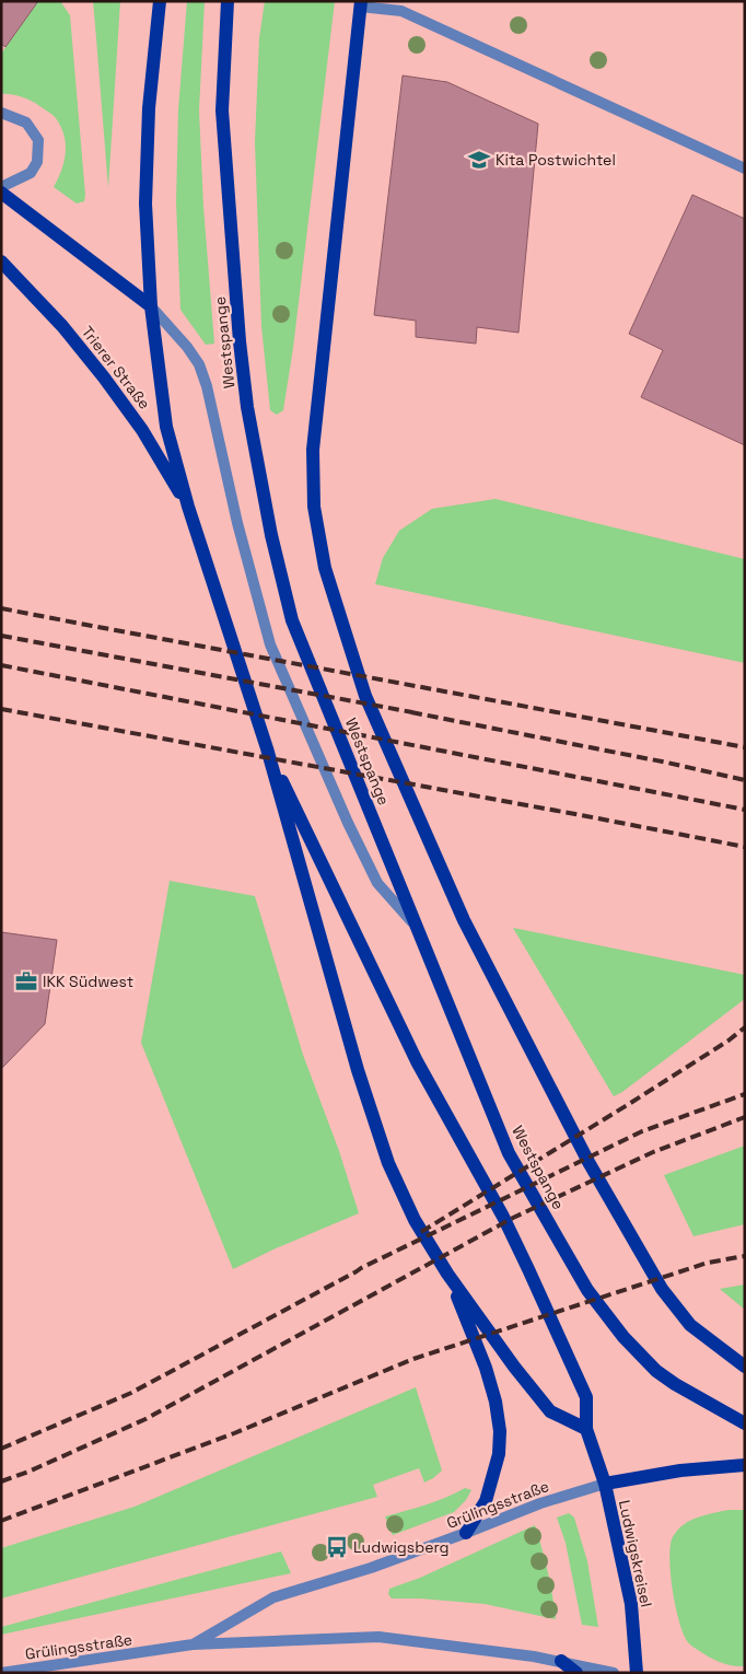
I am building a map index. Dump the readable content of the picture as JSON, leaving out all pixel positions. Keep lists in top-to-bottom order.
{
  "streets": {
    "main road": ["Westspange", "Trierer Straße", "Ludwigskreisel"],
    "street": ["Grülingsstraße"]
  },
  "crossings": [
    ["Grülingsstraße", "Ludwigskreisel"]
  ],
  "places": {
    "school or university": ["Kita Postwichtel"],
    "office": ["IKK Südwest"],
    "bus stop": ["Ludwigsberg"]
  }
}
